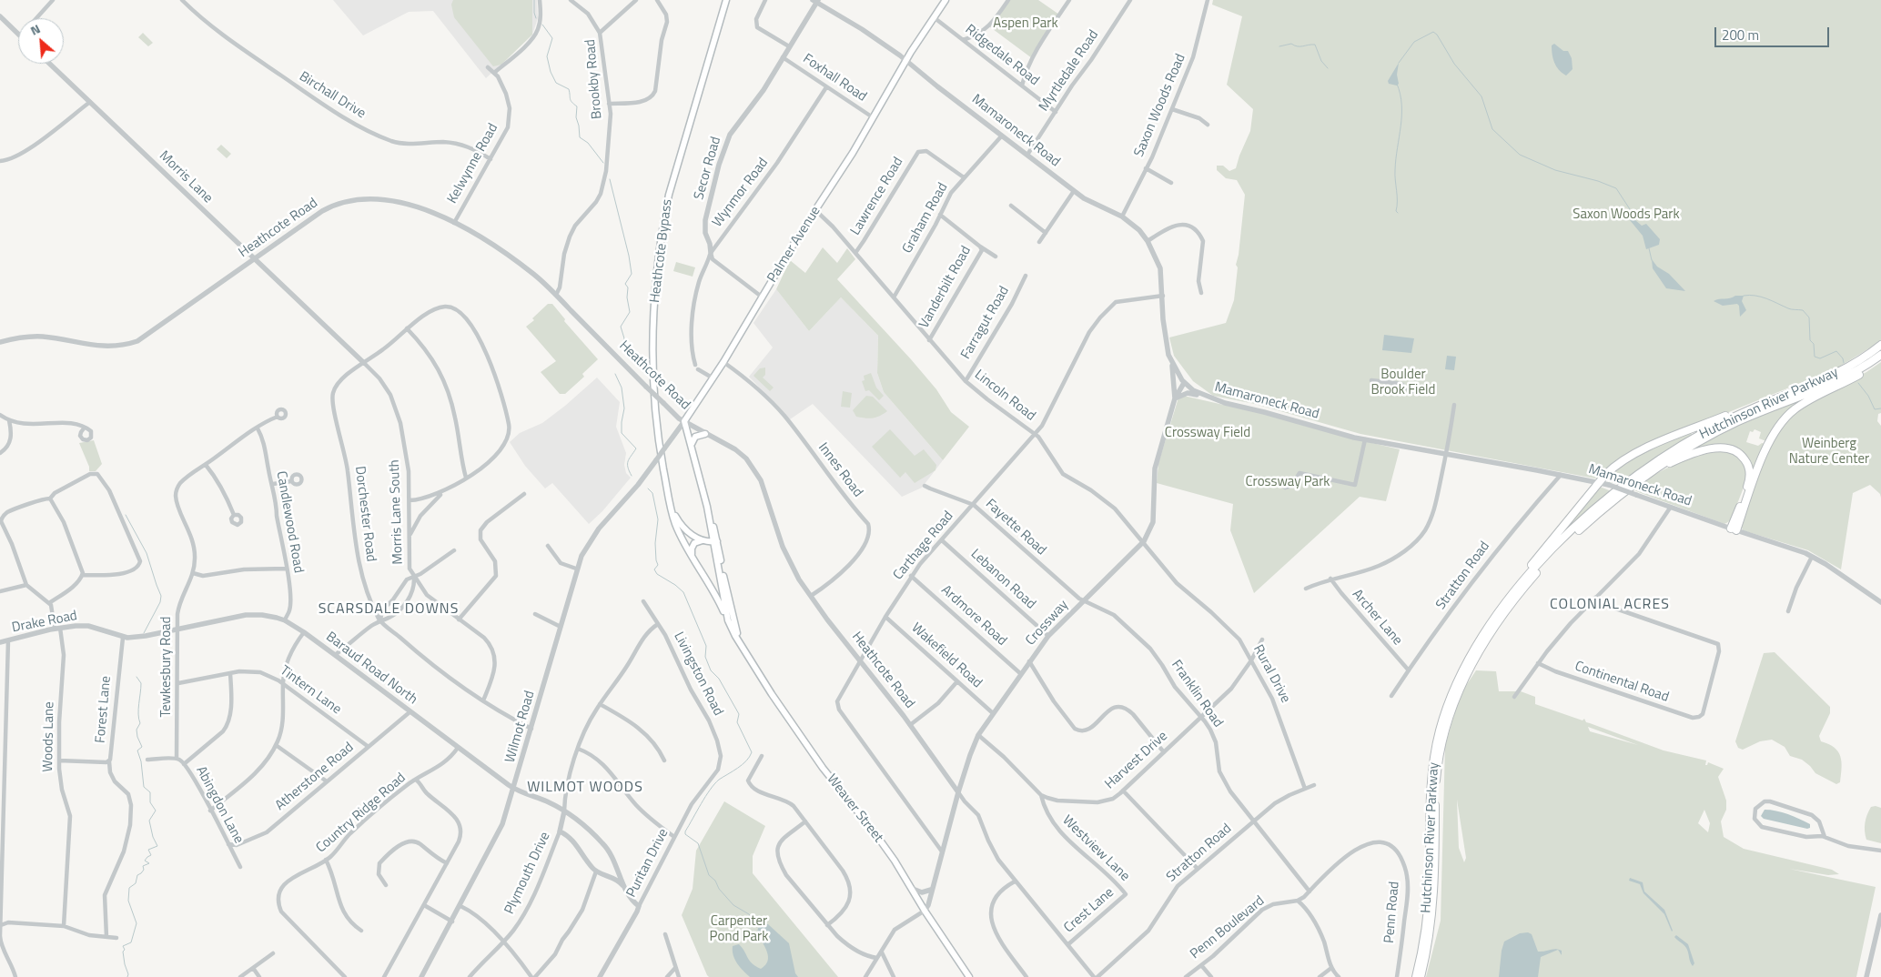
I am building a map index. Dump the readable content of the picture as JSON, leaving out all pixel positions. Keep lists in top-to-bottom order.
{
  "streets": {
    "highway": ["Hutchinson River Parkway"],
    "main road": ["Palmer Avenue", "Heathcote Bypass", "Weaver Street"],
    "street": [
      "Ridgedale Road",
      "Myrtledale Road",
      "Foxhall Road",
      "Brookby Road",
      "Birchall Drive",
      "Saxon Woods Road",
      "Mamaroneck Road",
      "Kelwynne Road",
      "Secor Road",
      "Morris Lane",
      "Wynmor Road",
      "Lawrence Road",
      "Graham Road",
      "Heathcote Road",
      "Vanderbilt Road",
      "Farragut Road",
      "Lincoln Road",
      "Innes Road",
      "Morris Lane South",
      "Dorchester Road",
      "Candlewood Road",
      "Fayette Road",
      "Carthage Road",
      "Stratton Road",
      "Lebanon Road",
      "Ardmore Road",
      "Archer Lane",
      "Drake Road",
      "Crossway",
      "Wakefield Road",
      "Tewkesbury Road",
      "Baraud Road North",
      "Livingston Road",
      "Rural Drive",
      "Continental Road",
      "Tintern Lane",
      "Franklin Road",
      "Forest Lane",
      "Wilmot Road",
      "Woods Lane",
      "Harvest Drive",
      "Atherstone Road",
      "Abingdon Lane",
      "Country Ridge Road",
      "Westview Lane",
      "Puritan Drive",
      "Plymouth Drive",
      "Crest Lane",
      "Penn Road",
      "Penn Boulevard"
    ]
  },
  "crossings": [
    ["Ridgedale Road", "Myrtledale Road"],
    ["Ridgedale Road", "Palmer Avenue"],
    ["Myrtledale Road", "Mamaroneck Road"],
    ["Foxhall Road", "Secor Road"],
    ["Foxhall Road", "Wynmor Road"],
    ["Foxhall Road", "Palmer Avenue"],
    ["Brookby Road", "Heathcote Road"],
    ["Birchall Drive", "Kelwynne Road"],
    ["Saxon Woods Road", "Mamaroneck Road"],
    ["Mamaroneck Road", "Secor Road"],
    ["Mamaroneck Road", "Graham Road"],
    ["Mamaroneck Road", "Palmer Avenue"],
    ["Mamaroneck Road", "Carthage Road"],
    ["Mamaroneck Road", "Stratton Road"],
    ["Mamaroneck Road", "Crossway"],
    ["Kelwynne Road", "Heathcote Road"],
    ["Secor Road", "Wynmor Road"],
    ["Morris Lane", "Heathcote Road"],
    ["Morris Lane", "Morris Lane South"],
    ["Lawrence Road", "Graham Road"],
    ["Lawrence Road", "Lincoln Road"],
    ["Graham Road", "Lincoln Road"],
    ["Heathcote Road", "Palmer Avenue"],
    ["Heathcote Road", "Innes Road"],
    ["Heathcote Road", "Carthage Road"],
    ["Heathcote Road", "Stratton Road"],
    ["Heathcote Road", "Crossway"],
    ["Heathcote Road", "Weaver Street"],
    ["Heathcote Road", "Crest Lane"],
    ["Palmer Avenue", "Lincoln Road"],
    ["Palmer Avenue", "Innes Road"],
    ["Palmer Avenue", "Wilmot Road"],
    ["Palmer Avenue", "Weaver Street"],
    ["Heathcote Bypass", "Weaver Street"],
    ["Vanderbilt Road", "Lincoln Road"],
    ["Farragut Road", "Lincoln Road"],
    ["Lincoln Road", "Carthage Road"],
    ["Lincoln Road", "Crossway"],
    ["Lincoln Road", "Rural Drive"],
    ["Morris Lane South", "Dorchester Road"],
    ["Dorchester Road", "Wilmot Road"],
    ["Candlewood Road", "Tewkesbury Road"],
    ["Candlewood Road", "Baraud Road North"],
    ["Fayette Road", "Carthage Road"],
    ["Fayette Road", "Crossway"],
    ["Fayette Road", "Franklin Road"],
    ["Carthage Road", "Lebanon Road"],
    ["Carthage Road", "Ardmore Road"],
    ["Carthage Road", "Crossway"],
    ["Carthage Road", "Wakefield Road"],
    ["Stratton Road", "Archer Lane"],
    ["Stratton Road", "Rural Drive"],
    ["Stratton Road", "Franklin Road"],
    ["Lebanon Road", "Crossway"],
    ["Ardmore Road", "Crossway"],
    ["Drake Road", "Baraud Road North"],
    ["Drake Road", "Forest Lane"],
    ["Drake Road", "Woods Lane"],
    ["Crossway", "Wakefield Road"],
    ["Crossway", "Franklin Road"],
    ["Crossway", "Weaver Street"],
    ["Tewkesbury Road", "Baraud Road North"],
    ["Tewkesbury Road", "Tintern Lane"],
    ["Tewkesbury Road", "Abingdon Lane"],
    ["Baraud Road North", "Wilmot Road"],
    ["Baraud Road North", "Atherstone Road"],
    ["Baraud Road North", "Country Ridge Road"],
    ["Baraud Road North", "Plymouth Drive"],
    ["Livingston Road", "Puritan Drive"],
    ["Livingston Road", "Plymouth Drive"],
    ["Rural Drive", "Harvest Drive"],
    ["Tintern Lane", "Atherstone Road"],
    ["Franklin Road", "Harvest Drive"],
    ["Franklin Road", "Penn Road"],
    ["Franklin Road", "Penn Boulevard"],
    ["Forest Lane", "Woods Lane"],
    ["Harvest Drive", "Westview Lane"],
    ["Atherstone Road", "Abingdon Lane"],
    ["Westview Lane", "Crest Lane"],
    ["Penn Road", "Penn Boulevard"]
  ],
  "districts": ["COLONIAL ACRES", "SCARSDALE DOWNS", "WILMOT WOODS"],
  "parks": [
    "Aspen Park",
    "Saxon Woods Park",
    "Boulder Brook Field",
    "Crossway Field",
    "Weinberg Nature Center",
    "Crossway Park",
    "Carpenter Pond Park"
  ],
  "scale_bar": "200 m",
  "north": "top left"
}
